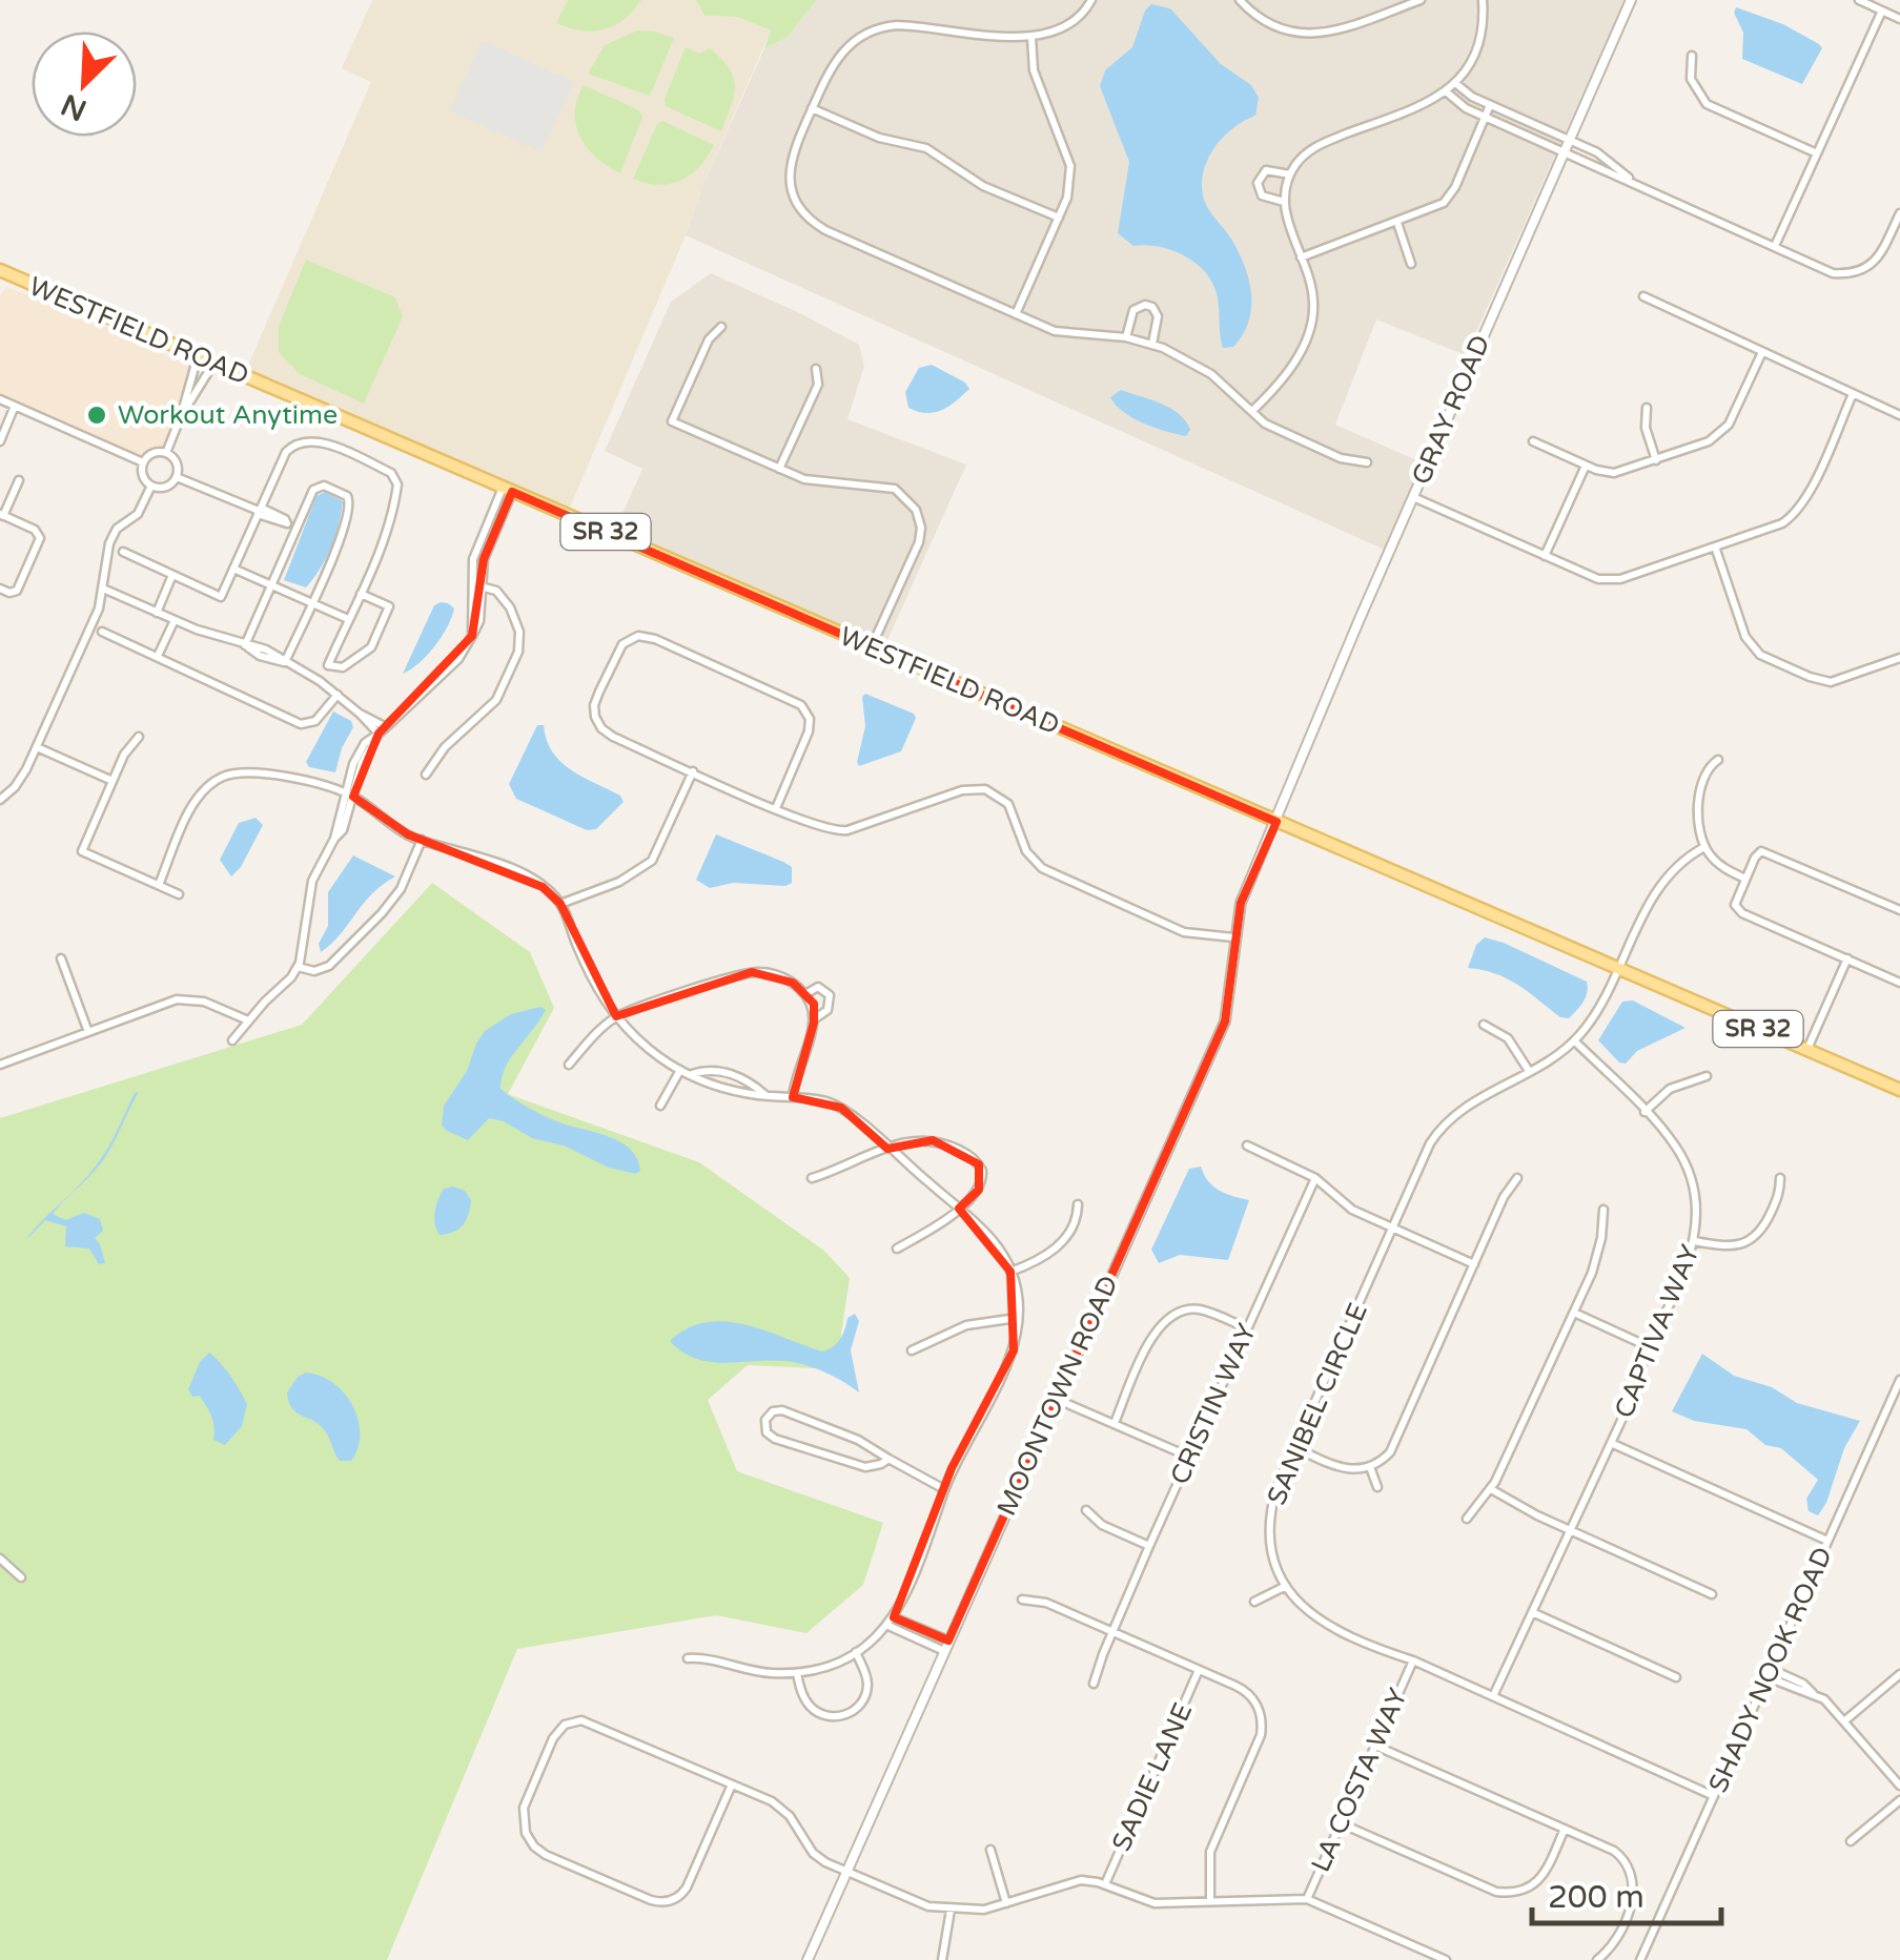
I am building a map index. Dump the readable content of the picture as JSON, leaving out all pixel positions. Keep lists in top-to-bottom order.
{
  "streets": {
    "main road": ["WESTFIELD ROAD", "SR 32"],
    "street": [
      "GRAY ROAD",
      "CAPTIVA WAY",
      "MOONTOWN ROAD",
      "CRISTIN WAY",
      "SANIBEL CIRCLE",
      "SHADY NOOK ROAD",
      "SADIE LANE",
      "LA COSTA WAY"
    ]
  },
  "crossings": [
    ["WESTFIELD ROAD", "GRAY ROAD"],
    ["WESTFIELD ROAD", "MOONTOWN ROAD"],
    ["WESTFIELD ROAD", "SANIBEL CIRCLE"],
    ["GRAY ROAD", "MOONTOWN ROAD"],
    ["CAPTIVA WAY", "SANIBEL CIRCLE"],
    ["SANIBEL CIRCLE", "SHADY NOOK ROAD"],
    ["SANIBEL CIRCLE", "LA COSTA WAY"]
  ],
  "places": ["Workout Anytime"],
  "scale_bar": "200 m",
  "north": "bottom left"
}
